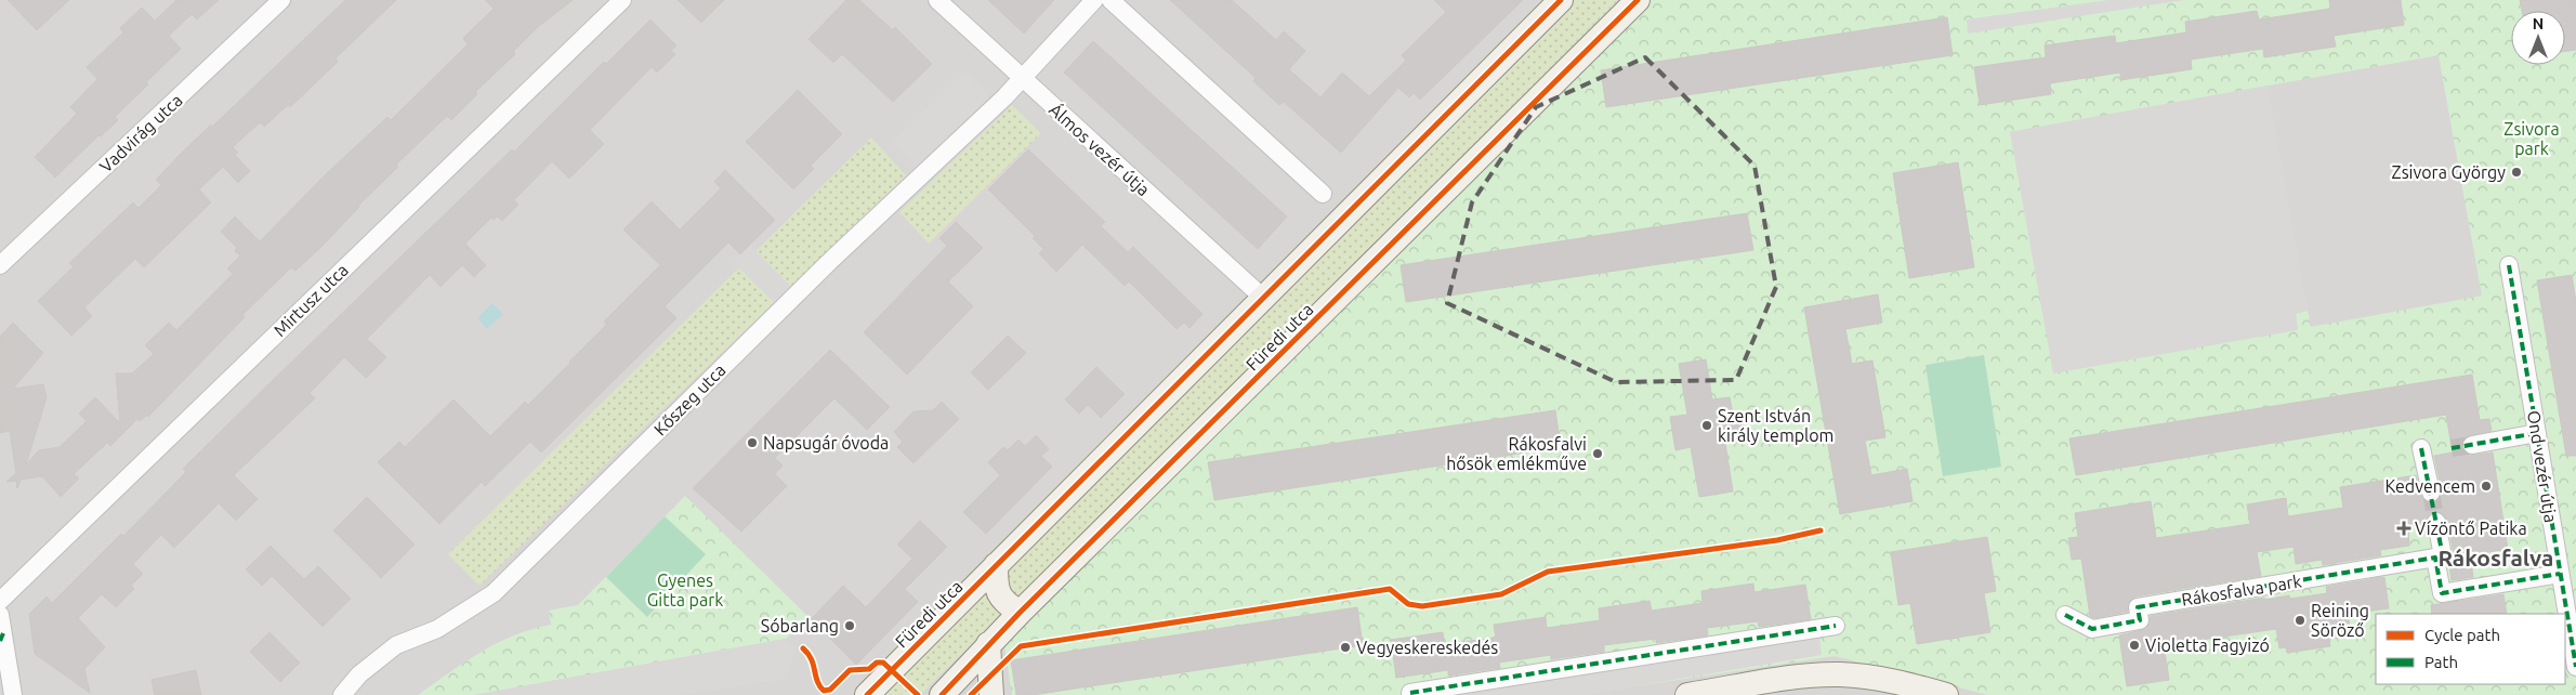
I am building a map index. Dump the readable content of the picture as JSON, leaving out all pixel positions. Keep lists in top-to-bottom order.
{
  "streets": {
    "main road": ["Füredi utca"],
    "street": [
      "Vadvirág utca",
      "Álmos vezér útja",
      "Mirtusz utca",
      "Kőszeg utca",
      "Ond vezér útja",
      "Rákosfalva park"
    ]
  },
  "crossings": [
    ["Álmos vezér útja", "Füredi utca"],
    ["Álmos vezér útja", "Kőszeg utca"]
  ],
  "districts": ["Rákosfalva"],
  "parks": ["Zsivora park", "Gyenes Gitta park"],
  "places": {
    "other": [
      "Zsivora György",
      "Szent István király templom",
      "Napsugár óvoda",
      "Rákosfalvi hősök emlékműve",
      "Kedvencem",
      "Reining Söröző",
      "Sóbarlang",
      "Violetta Fagyizó",
      "Vegyeskereskedés"
    ],
    "health": ["Vízöntő Patika"]
  },
  "legend": ["Cycle path", "Path"],
  "north": "top"
}
